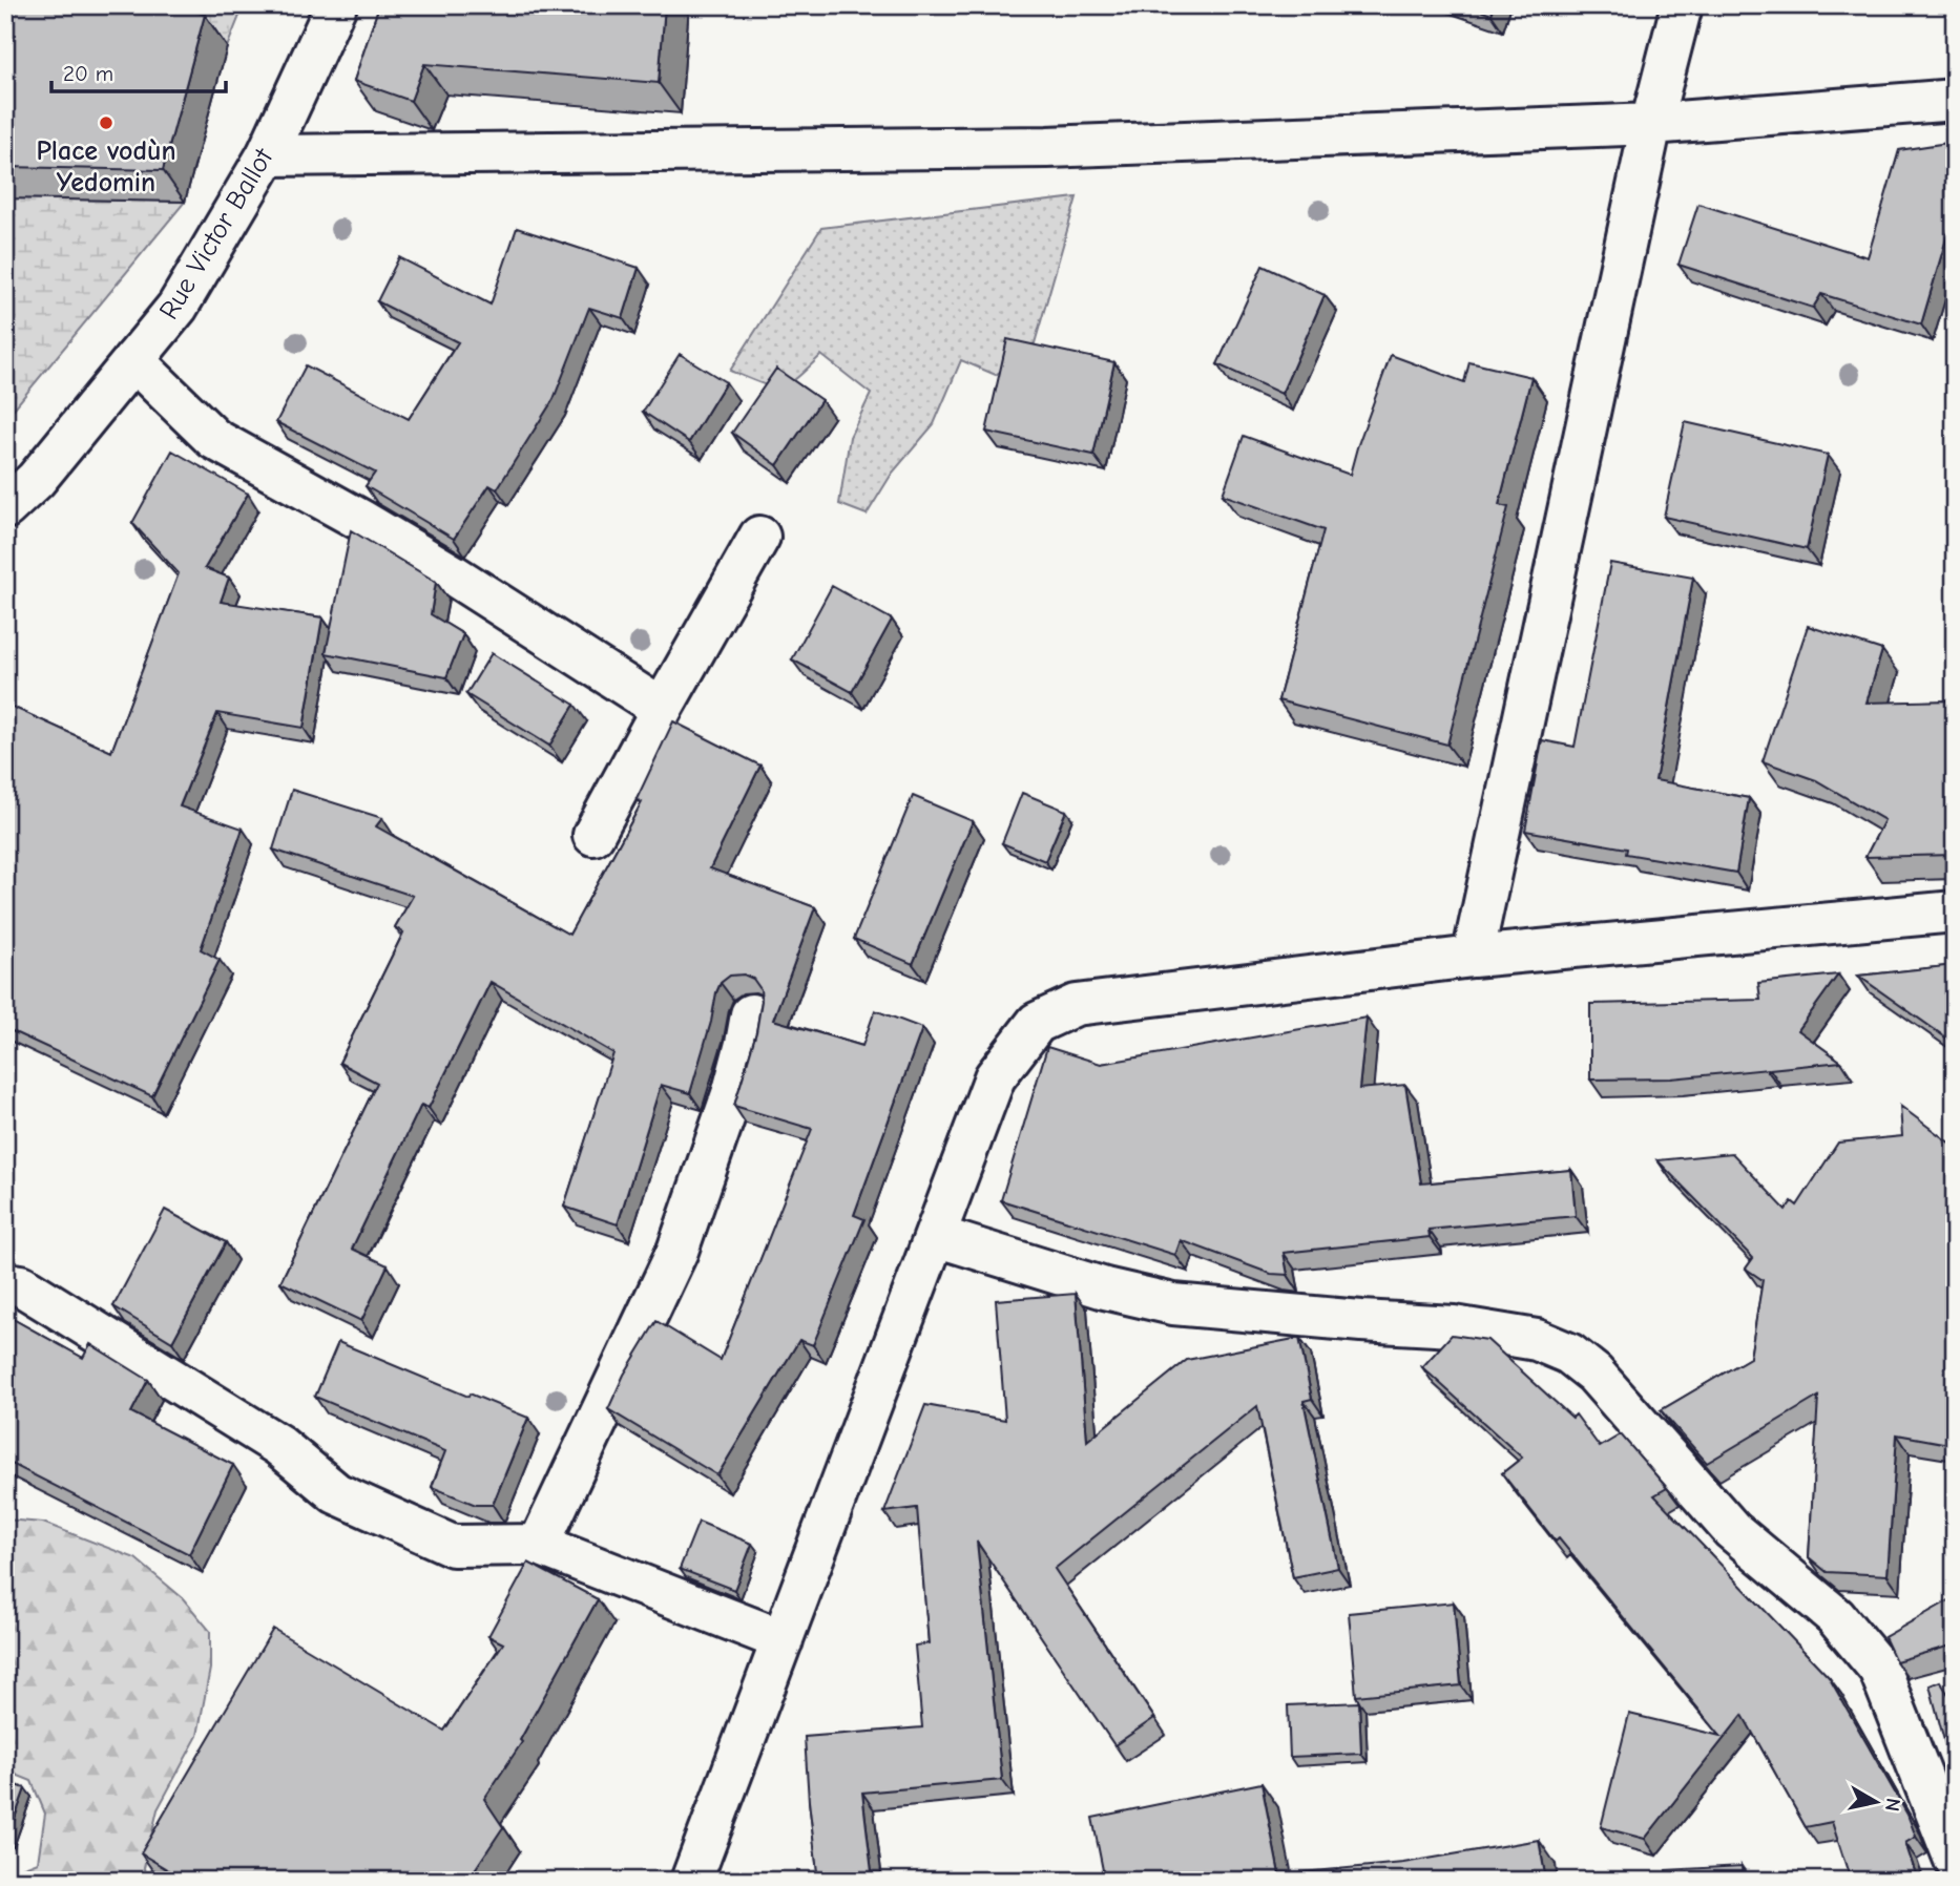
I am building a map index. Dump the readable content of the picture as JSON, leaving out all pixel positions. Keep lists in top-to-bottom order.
{
  "streets": {
    "street": ["Rue Victor Ballot"]
  },
  "places": ["Place vodùn Yedomin"],
  "scale_bar": "20 m",
  "north": "right"
}
